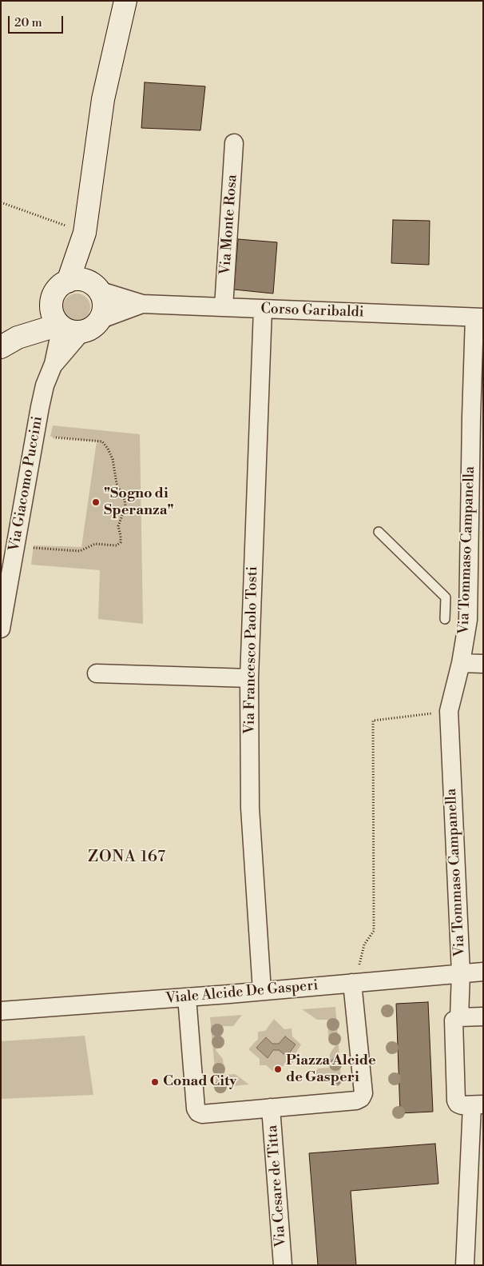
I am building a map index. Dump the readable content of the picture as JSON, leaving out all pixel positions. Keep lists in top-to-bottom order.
{
  "streets": {
    "street": [
      "Via Monte Rosa",
      "Corso Garibaldi",
      "Via Giacomo Puccini",
      "Via Tommaso Campanella",
      "Via Francesco Paolo Tosti",
      "Viale Alcide De Gasperi",
      "Via Cesare de Titta"
    ]
  },
  "crossings": [
    ["Via Monte Rosa", "Corso Garibaldi"],
    ["Corso Garibaldi", "Via Giacomo Puccini"],
    ["Corso Garibaldi", "Via Tommaso Campanella"],
    ["Corso Garibaldi", "Via Francesco Paolo Tosti"],
    ["Via Tommaso Campanella", "Viale Alcide De Gasperi"],
    ["Via Francesco Paolo Tosti", "Viale Alcide De Gasperi"]
  ],
  "districts": ["ZONA 167"],
  "places": ["\"Sogno di Speranza\"", "Piazza Alcide de Gasperi", "Conad City"],
  "scale_bar": "20 m"
}
